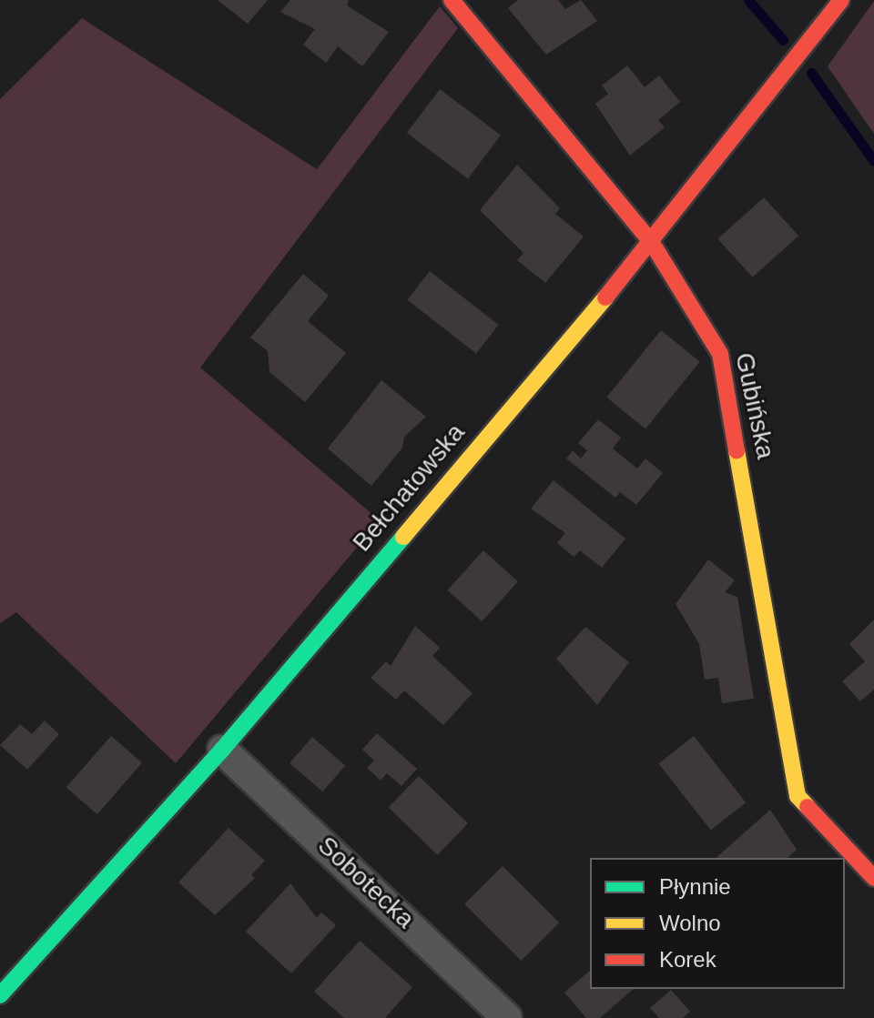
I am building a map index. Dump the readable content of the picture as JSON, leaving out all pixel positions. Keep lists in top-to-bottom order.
{
  "streets": {
    "street": ["Gubińska", "Bełchatowska", "Sobotecka"]
  },
  "crossings": [
    ["Gubińska", "Bełchatowska"],
    ["Bełchatowska", "Sobotecka"]
  ],
  "legend": ["Płynnie", "Wolno", "Korek"]
}
